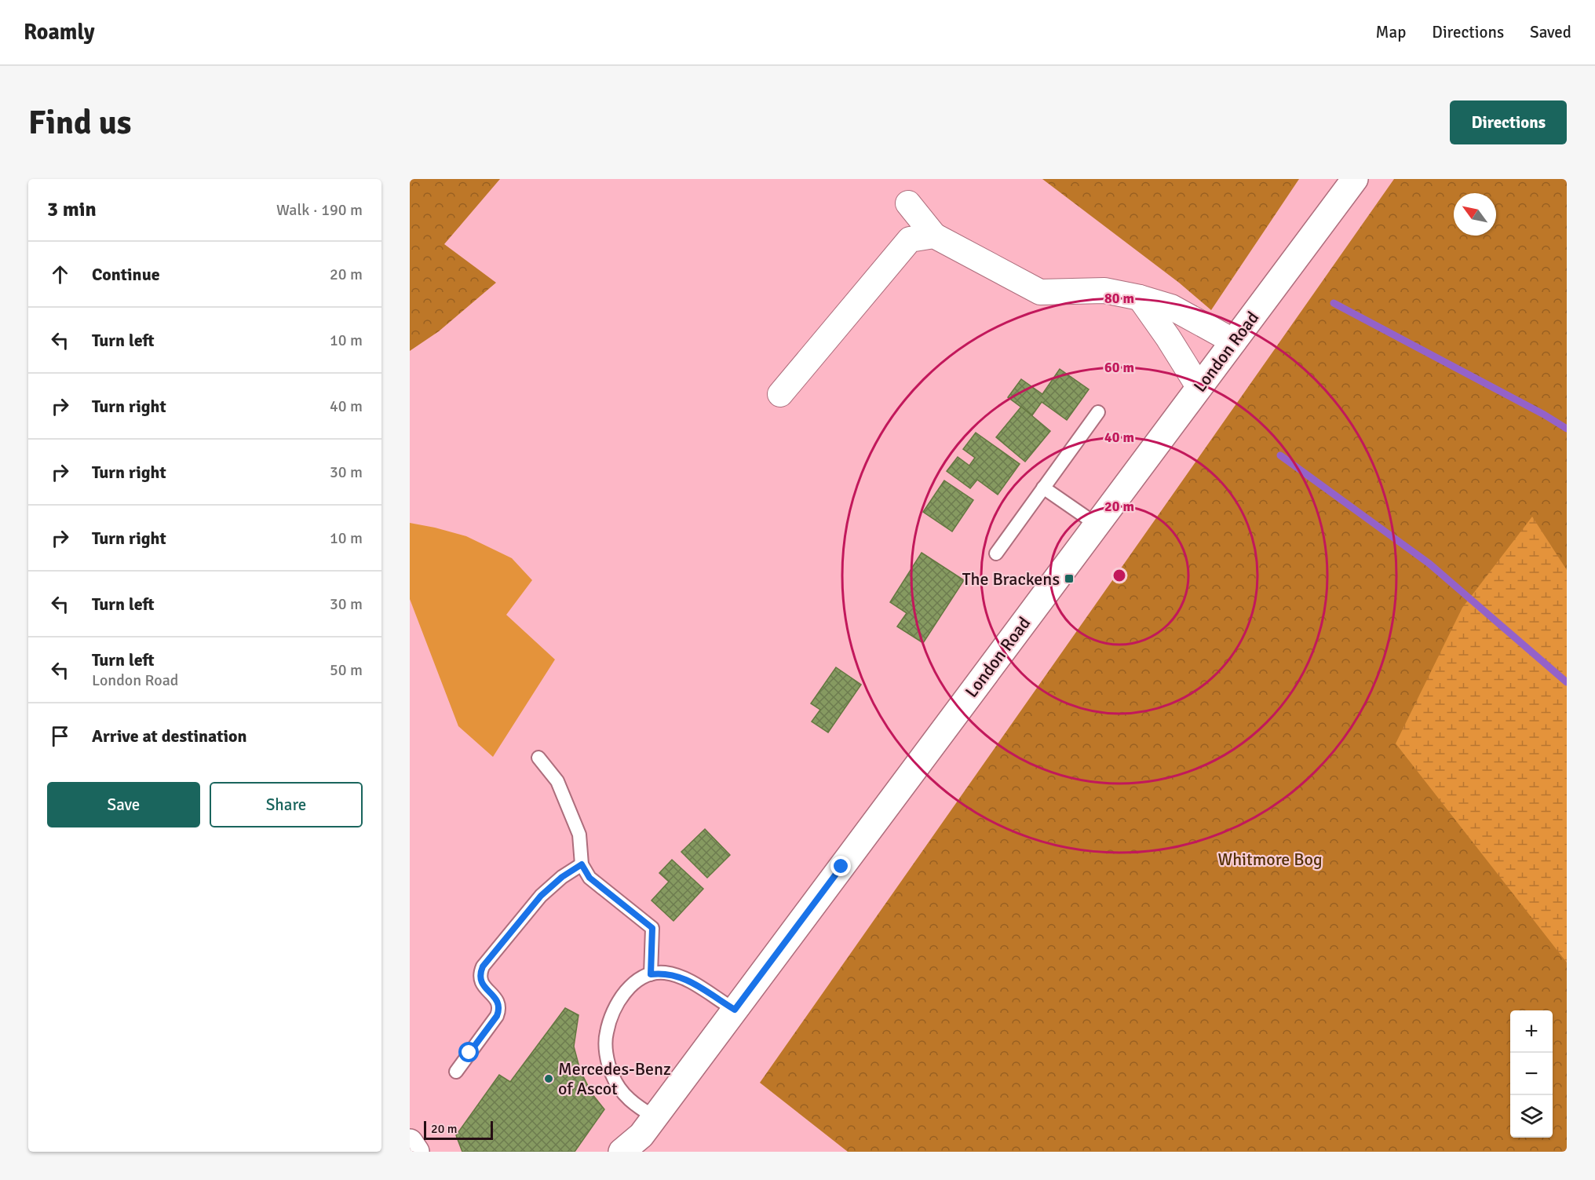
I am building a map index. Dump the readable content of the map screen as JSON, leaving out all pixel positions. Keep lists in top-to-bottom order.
{
  "streets": {
    "main road": ["London Road"]
  },
  "parks": ["Whitmore Bog"],
  "places": {
    "transit": ["The Brackens"],
    "other": ["Mercedes-Benz of Ascot"]
  },
  "scale_bar": "20 m",
  "north": "top left",
  "page": {
    "header": "Roamly",
    "nav": ["Map", "Directions", "Saved"],
    "buttons": [
      "Directions",
      ["Save", "Share"]
    ],
    "title": "Find us",
    "heading": ["3 min", "Walk · 190 m"],
    "list": [
      ["Continue", "20 m"],
      ["Turn left", "10 m"],
      ["Turn right", "40 m"],
      ["Turn right", "30 m"],
      ["Turn right", "10 m"],
      ["Turn left", "30 m"],
      ["Turn left", "London Road", "50 m"],
      "Arrive at destination"
    ],
    "map_buttons": ["+", "−"],
    "scale": "20 m"
  },
  "rings": [
    "80 m",
    "60 m",
    "40 m",
    "20 m"
  ]
}
